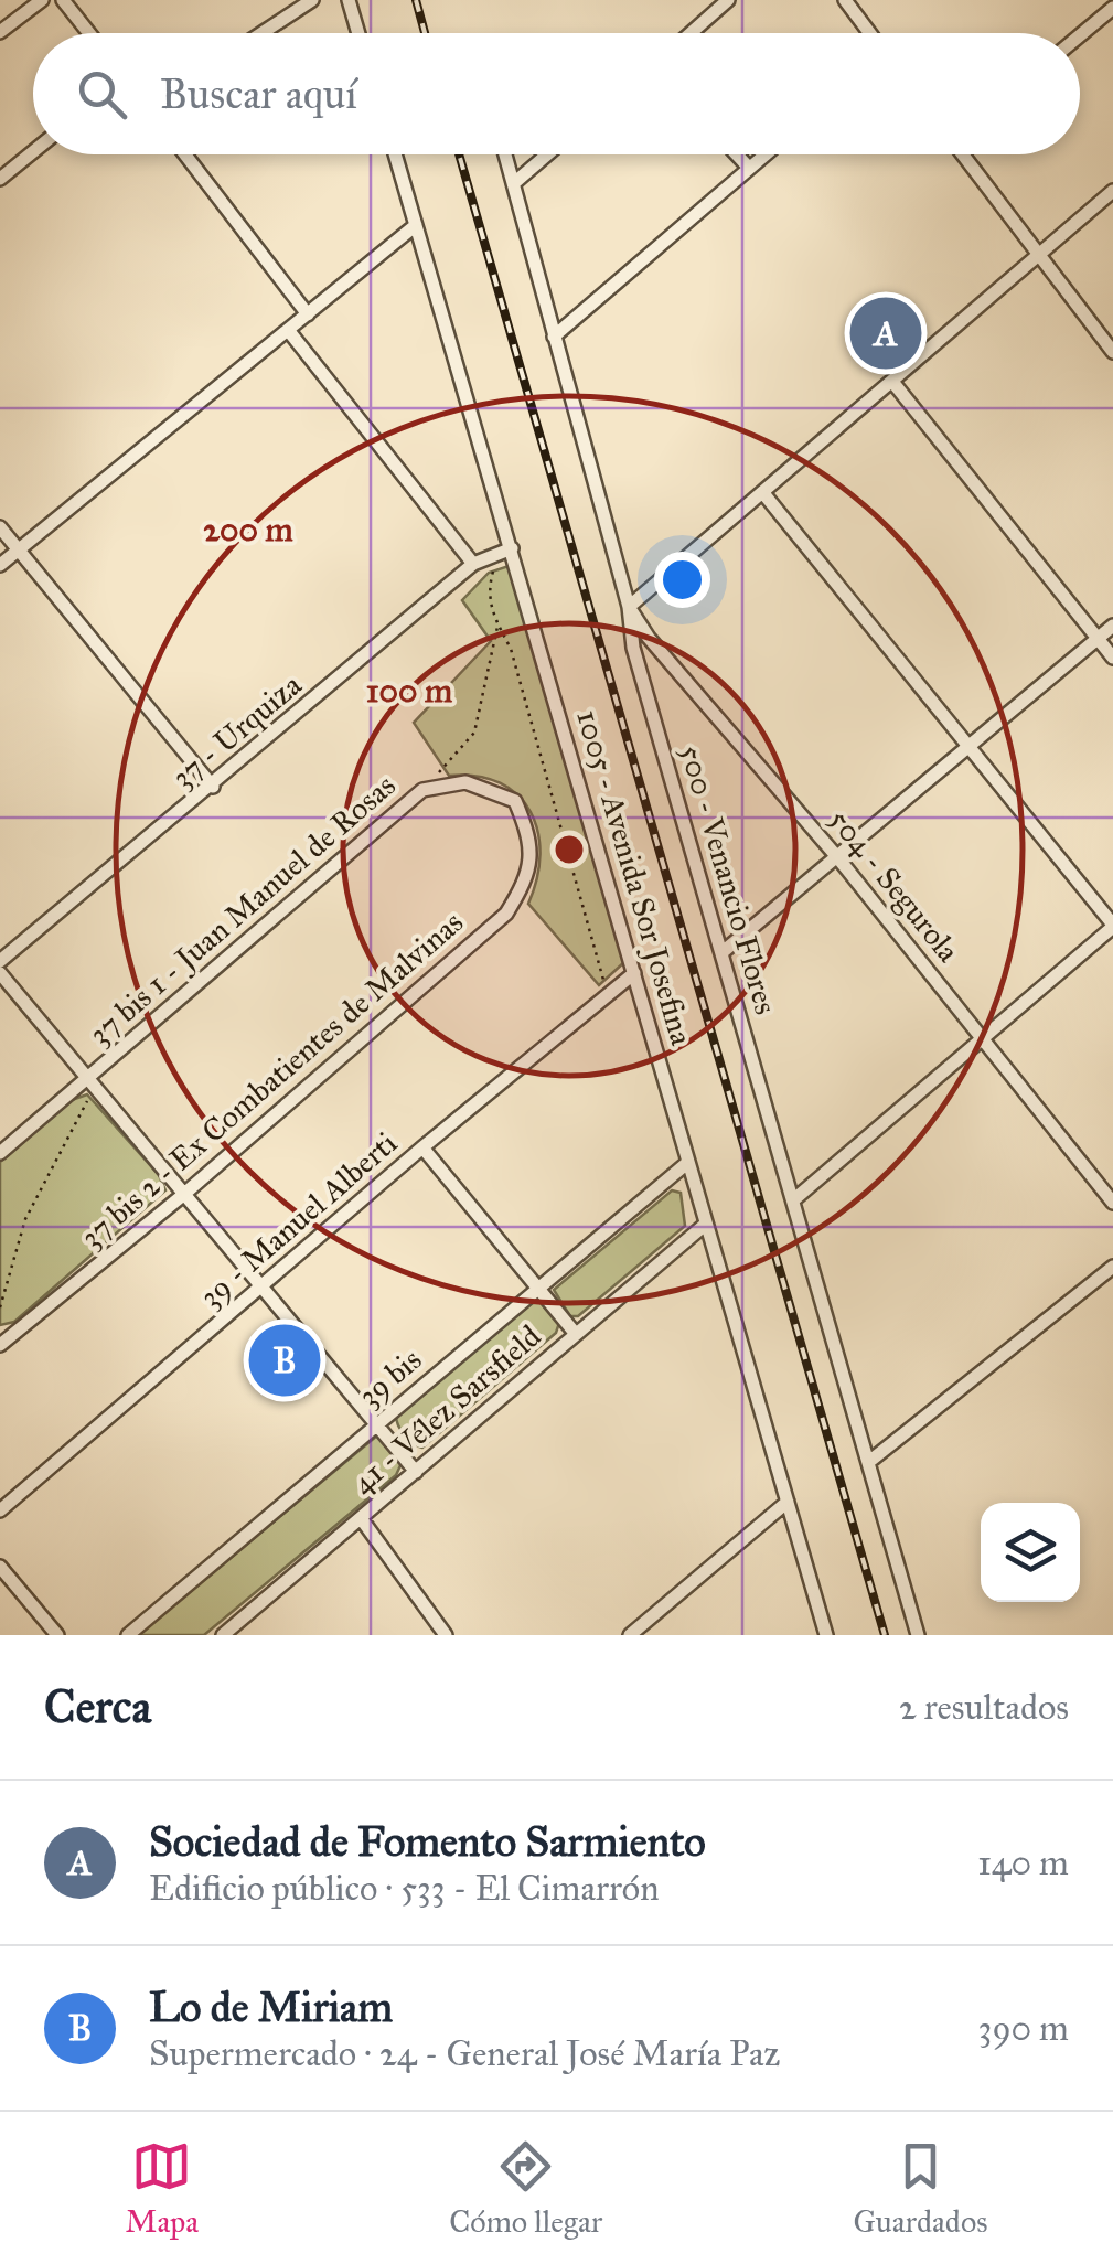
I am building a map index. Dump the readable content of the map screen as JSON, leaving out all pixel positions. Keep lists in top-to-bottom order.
{
  "streets": {
    "street": [
      "37 - Urquiza",
      "1005 - Avenida Sor Josefina",
      "500 - Venancio Flores",
      "504 - Segurola",
      "37 bis 1 - Juan Manuel de Rosas",
      "37 bis 2 - Ex Combatientes de Malvinas",
      "39 - Manuel Alberti",
      "39 bis",
      "41 - Vélez Sarsfield"
    ]
  },
  "crossings": [
    ["37 - Urquiza", "1005 - Avenida Sor Josefina"],
    ["1005 - Avenida Sor Josefina", "39 - Manuel Alberti"],
    ["1005 - Avenida Sor Josefina", "39 bis"],
    ["1005 - Avenida Sor Josefina", "41 - Vélez Sarsfield"],
    ["500 - Venancio Flores", "504 - Segurola"],
    ["37 bis 1 - Juan Manuel de Rosas", "37 bis 2 - Ex Combatientes de Malvinas"]
  ],
  "page": {
    "search": "Buscar aquí",
    "pins": ["A", "B"],
    "heading": ["Cerca", "2 resultados"],
    "list": [
      {
        "mark": "A",
        "name": "Sociedad de Fomento Sarmiento",
        "note": "Edificio público · 533 - El Cimarrón",
        "value": "140 m"
      },
      {
        "mark": "B",
        "name": "Lo de Miriam",
        "note": "Supermercado · 24 - General José María Paz",
        "value": "390 m"
      }
    ],
    "nav": ["Mapa", "Cómo llegar", "Guardados"]
  },
  "rings": ["200 m", "100 m"]
}
